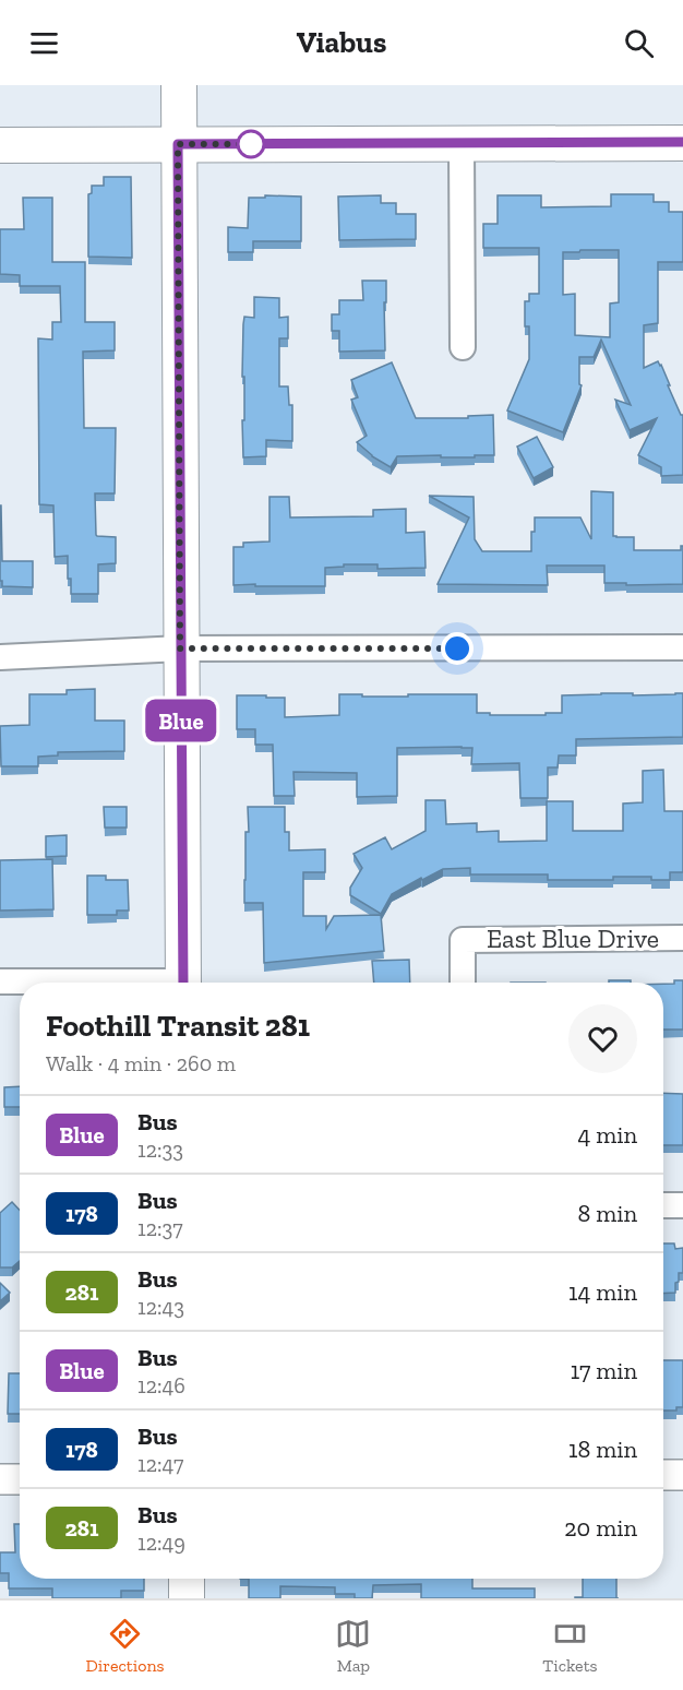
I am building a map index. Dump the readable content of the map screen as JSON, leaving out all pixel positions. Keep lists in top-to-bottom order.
{
  "streets": {
    "street": ["East Blue Drive"]
  },
  "lines": ["bus line Blue"],
  "page": {
    "header": "Viabus",
    "on_map": "Blue",
    "heading": ["Foothill Transit 281", "Walk · 4 min · 260 m"],
    "list": [
      {
        "mark": "Blue",
        "name": "Bus",
        "note": "12:33",
        "value": "4 min"
      },
      {
        "mark": "178",
        "name": "Bus",
        "note": "12:37",
        "value": "8 min"
      },
      {
        "mark": "281",
        "name": "Bus",
        "note": "12:43",
        "value": "14 min"
      },
      {
        "mark": "Blue",
        "name": "Bus",
        "note": "12:46",
        "value": "17 min"
      },
      {
        "mark": "178",
        "name": "Bus",
        "note": "12:47",
        "value": "18 min"
      },
      {
        "mark": "281",
        "name": "Bus",
        "note": "12:49",
        "value": "20 min"
      }
    ],
    "tabs": ["Directions", "Map", "Tickets"]
  }
}
